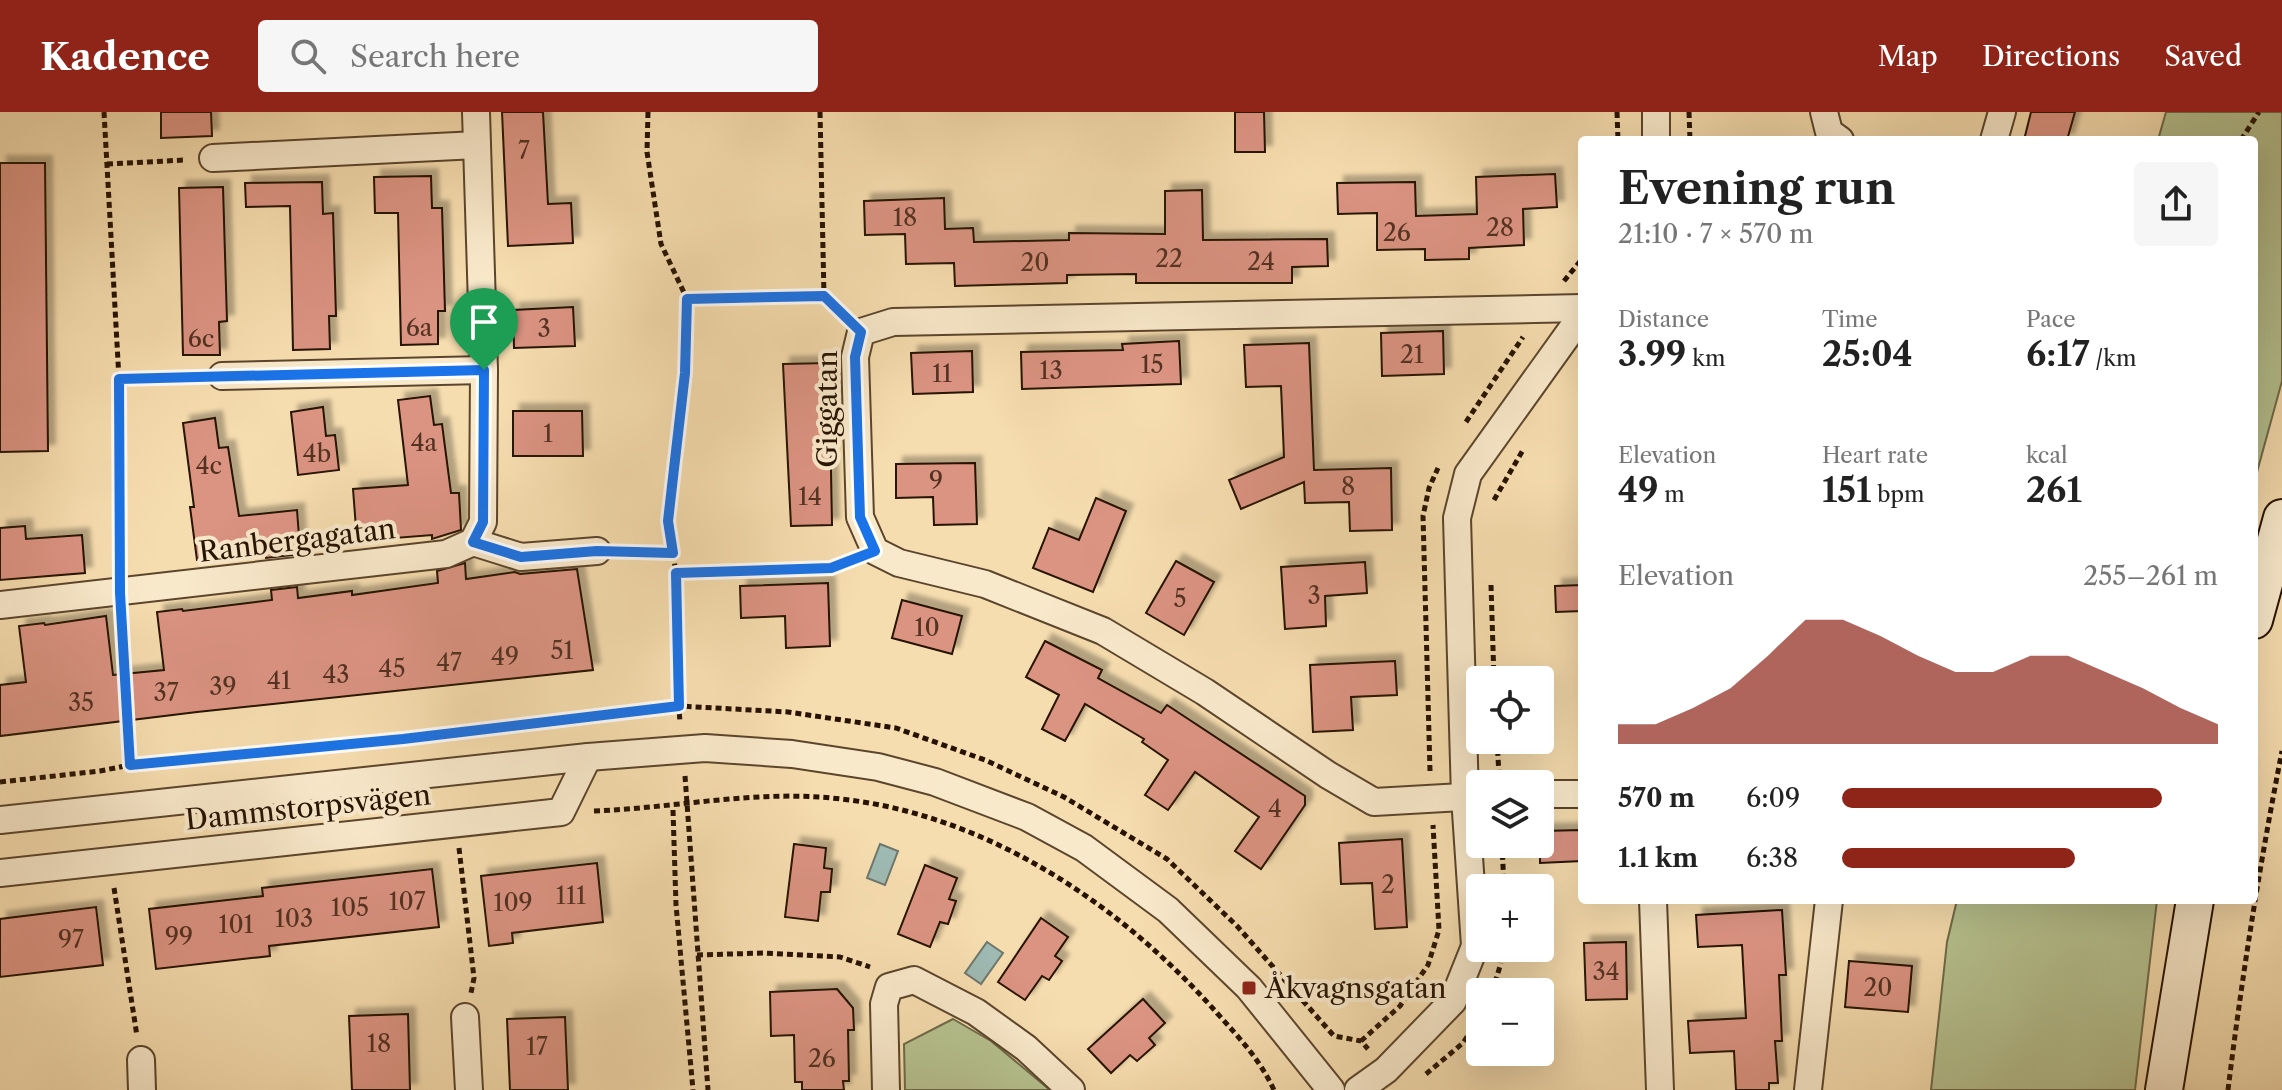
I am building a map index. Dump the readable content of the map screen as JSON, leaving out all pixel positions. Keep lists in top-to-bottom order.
{
  "streets": {
    "street": ["Giggatan", "Ranbergagatan", "Dammstorpsvägen"]
  },
  "places": {
    "transit": ["Åkvagnsgatan"]
  },
  "house_numbers": [
    "7",
    "18",
    "28",
    "26",
    "22",
    "24",
    "20",
    "6a",
    "3",
    "6c",
    "21",
    "15",
    "13",
    "11",
    "1",
    "4a",
    "4b",
    "4c",
    "9",
    "8",
    "14",
    "3",
    "5",
    "10",
    "51",
    "49",
    "47",
    "45",
    "43",
    "41",
    "39",
    "37",
    "35",
    "4",
    "2",
    "111",
    "107",
    "109",
    "105",
    "103",
    "101",
    "99",
    "97",
    "34",
    "20",
    "18",
    "17",
    "26"
  ],
  "page": {
    "header": "Kadence",
    "search": "Search here",
    "nav": ["Map", "Directions", "Saved"],
    "heading": ["Evening run", "21:10 · 7 × 570 m"],
    "stats": [
      ["Distance", "3.99 km"],
      ["Time", "25:04"],
      ["Pace", "6:17 /km"],
      ["Elevation", "49 m"],
      ["Heart rate", "151 bpm"],
      ["kcal", "261"]
    ],
    "chart": ["Elevation", "255–261 m"],
    "map_buttons": ["+", "−"],
    "list": [
      {
        "name": "570 m",
        "note": "6:09"
      },
      {
        "name": "1.1 km",
        "note": "6:38"
      }
    ]
  }
}
